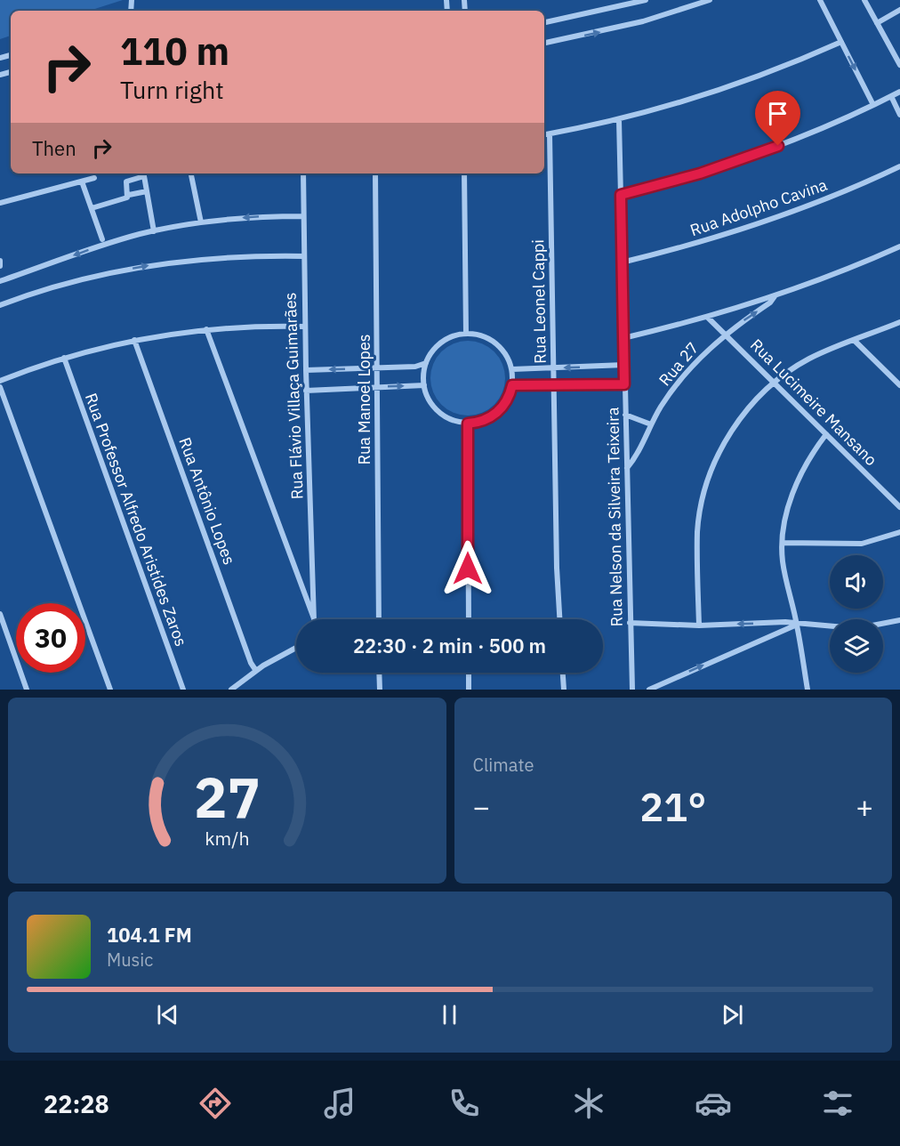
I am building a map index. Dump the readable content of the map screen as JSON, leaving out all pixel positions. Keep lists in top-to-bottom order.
{
  "streets": {
    "street": [
      "Rua Adolpho Cavina",
      "Rua Leonel Cappi",
      "Rua 27",
      "Rua Flávio Villaça Guimarães",
      "Rua Manoel Lopes",
      "Rua Lucimeire Mansano",
      "Rua Antônio Lopes",
      "Rua Nelson da Silveira Teixeira",
      "Rua Professor Alfredo Aristídes Zaros"
    ]
  },
  "crossings": [
    ["Rua Adolpho Cavina", "Rua Nelson da Silveira Teixeira"],
    ["Rua 27", "Rua Lucimeire Mansano"],
    ["Rua 27", "Rua Nelson da Silveira Teixeira"]
  ],
  "page": {
    "turn": ["110 m", "Turn right"],
    "then": "Then",
    "limit": "30",
    "trip": "22:30 · 2 min · 500 m",
    "tile": "Climate",
    "heat": ["−", "21°", "+"],
    "song": ["104.1 FM", "Music"],
    "tabs": "22:28",
    "gauge": ["27", "km/h"]
  }
}
